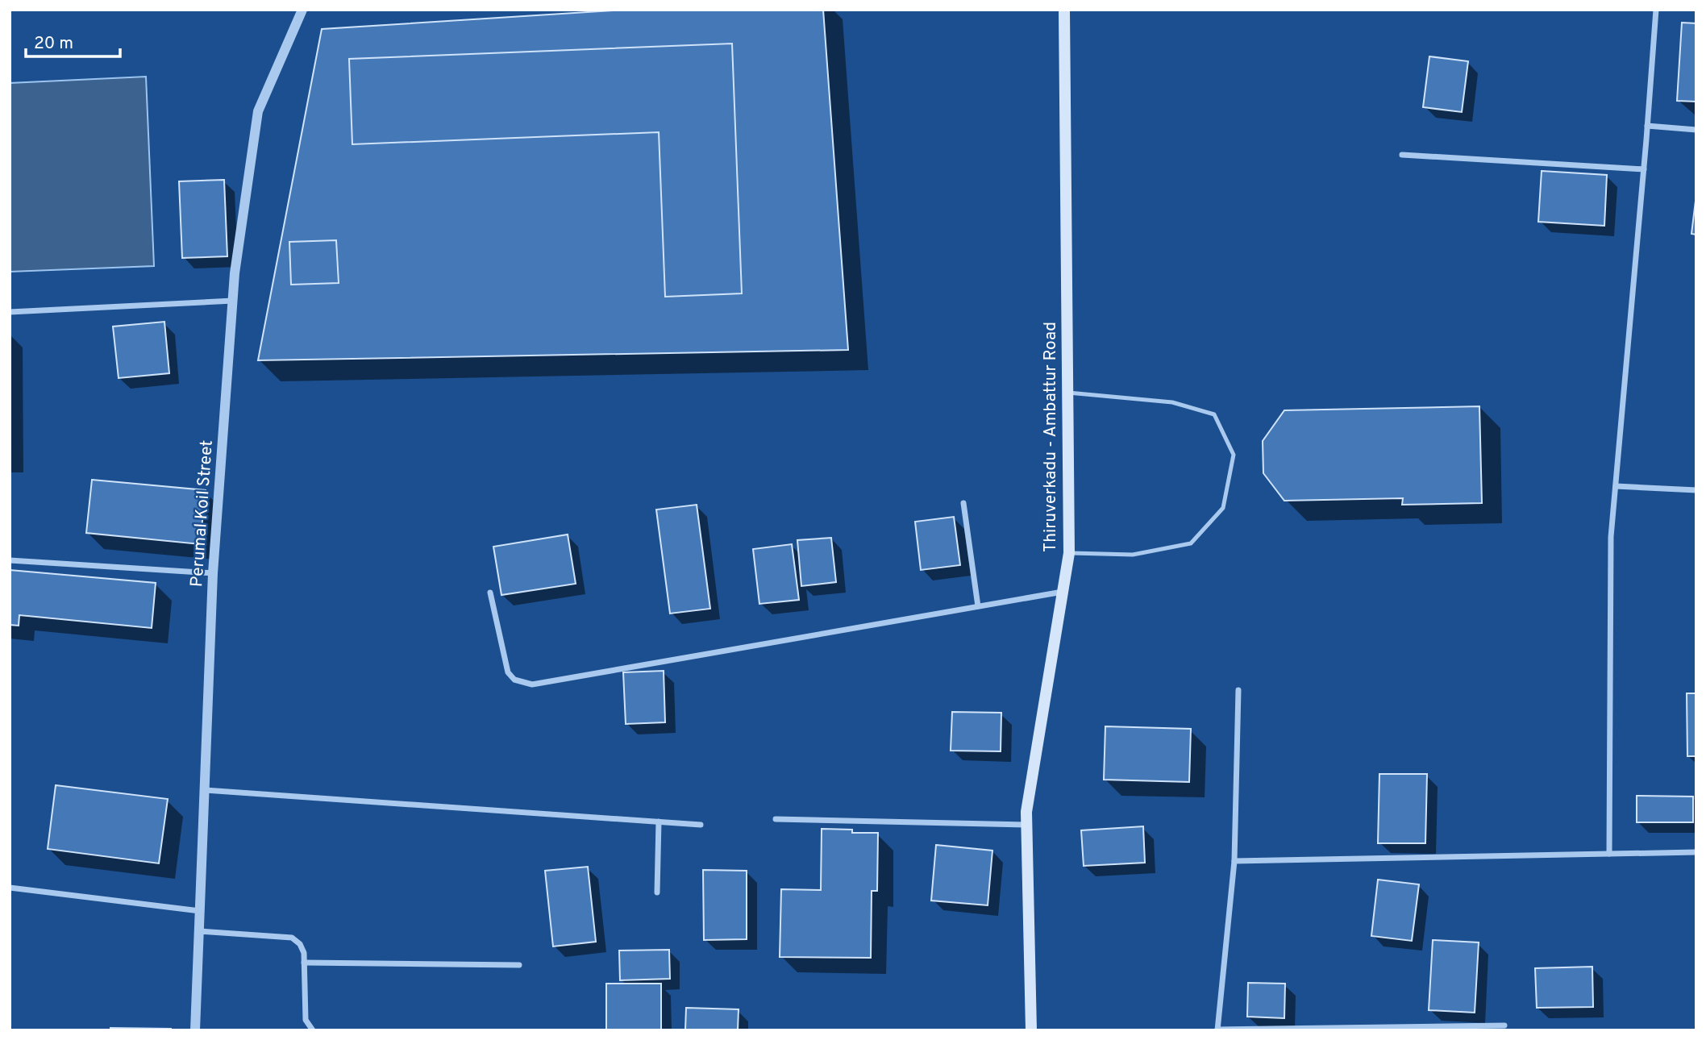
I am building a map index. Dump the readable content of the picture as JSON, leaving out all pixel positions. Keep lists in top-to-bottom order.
{
  "streets": {
    "main road": ["Thiruverkadu - Ambattur Road"],
    "street": ["Perumal Koil Street"]
  },
  "scale_bar": "20 m"
}
